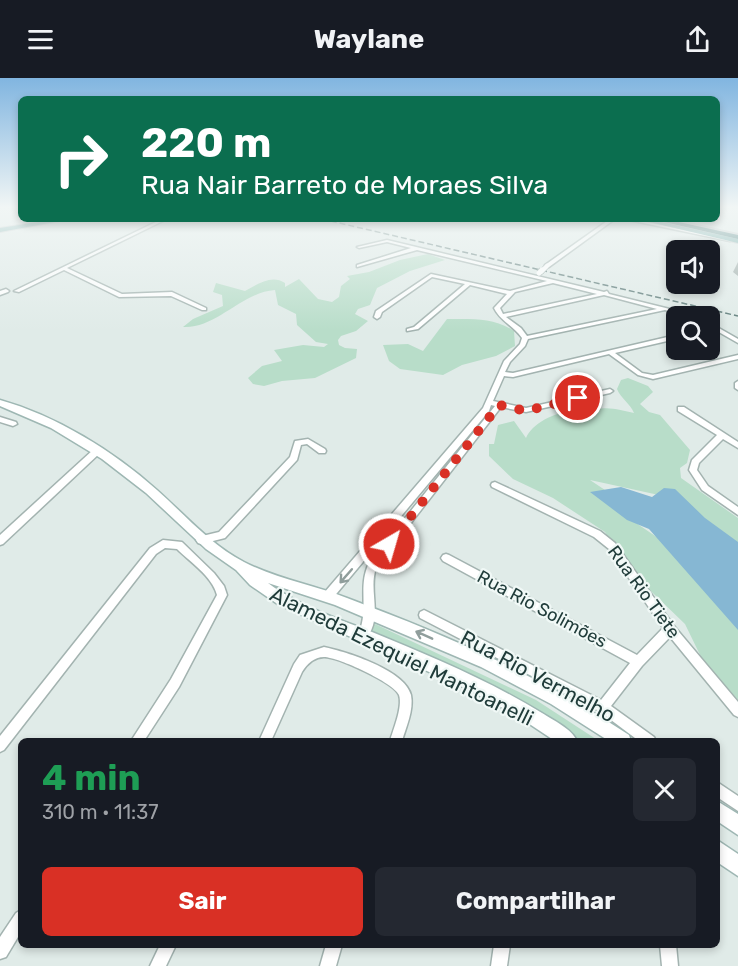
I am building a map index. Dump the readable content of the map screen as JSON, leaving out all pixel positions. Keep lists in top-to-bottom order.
{
  "streets": {
    "main road": ["Alameda Ezequiel Mantoanelli"],
    "street": ["Rua Rio Tiete", "Rua Rio Solimões", "Rua Rio Vermelho"]
  },
  "page": {
    "header": "Waylane",
    "turn": ["220 m", "Rua Nair Barreto de Moraes Silva"],
    "heading": ["4 min", "310 m · 11:37"],
    "buttons": ["Sair", "Compartilhar"]
  }
}
